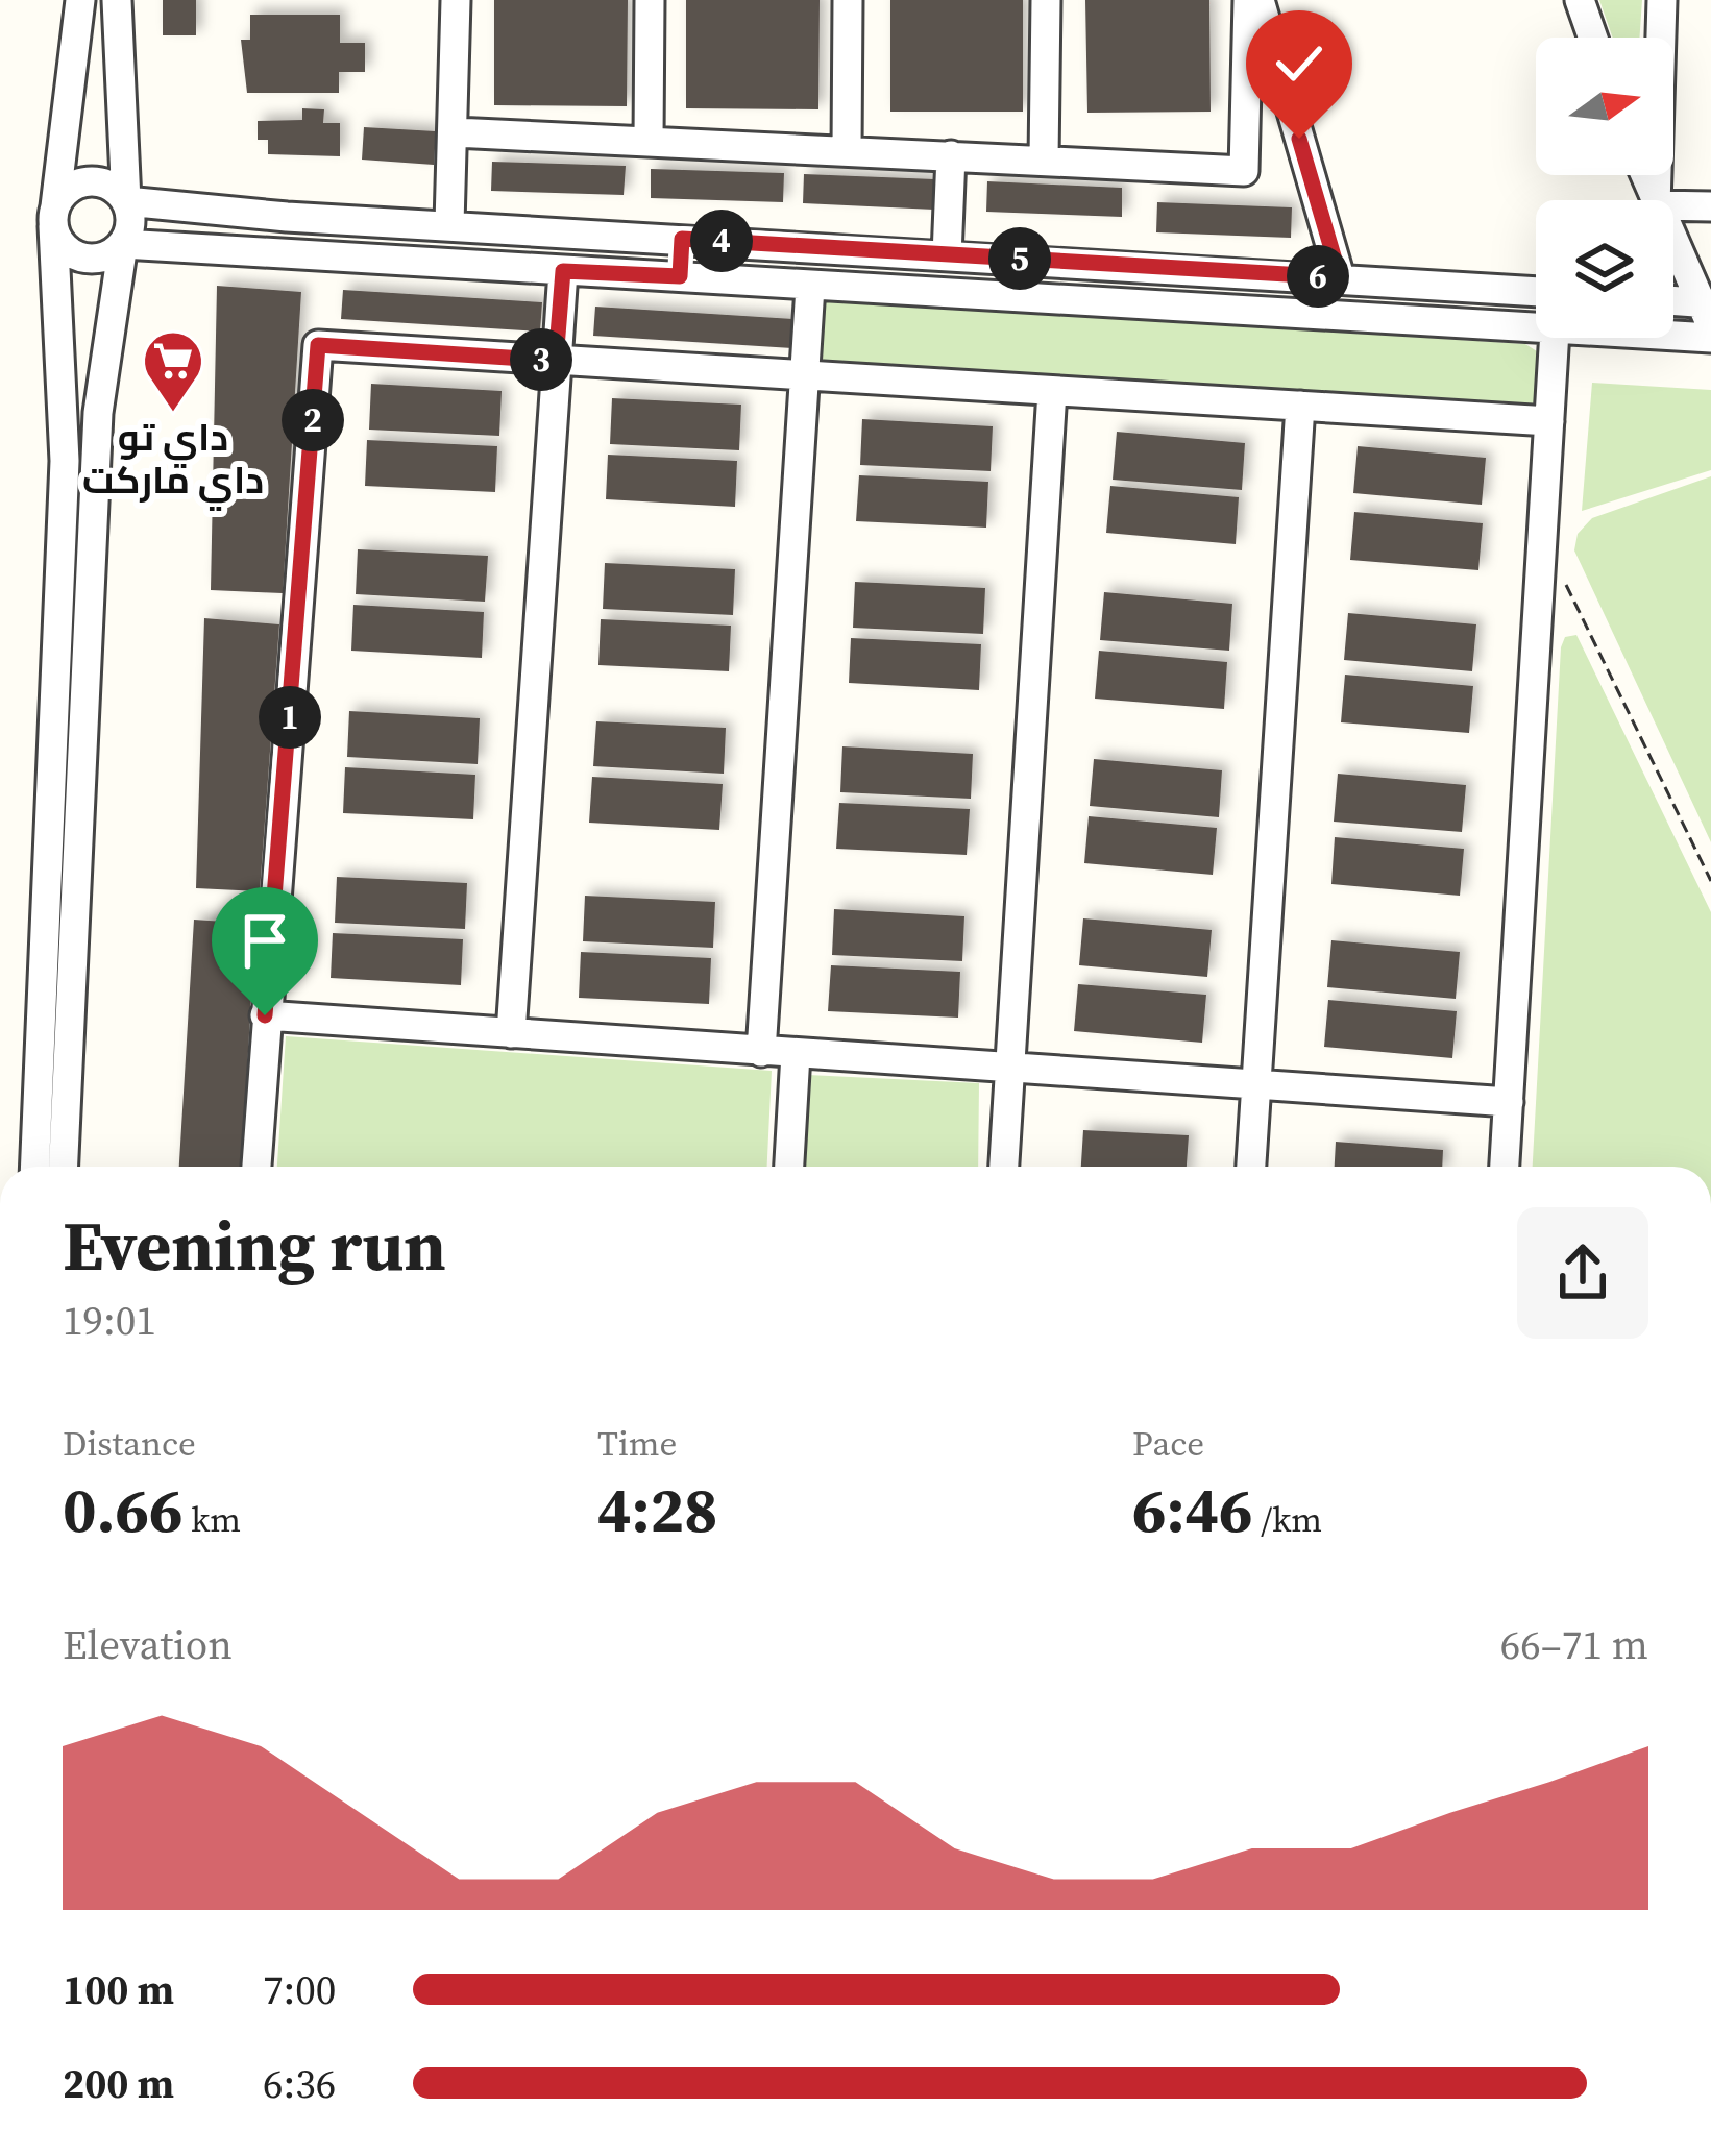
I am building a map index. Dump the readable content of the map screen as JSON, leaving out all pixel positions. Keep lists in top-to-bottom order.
{
  "places": {
    "supermarket": ["داي تو داي ماركت"]
  },
  "north": "right",
  "page": {
    "pins": [
      "4",
      "5",
      "6",
      "3",
      "2",
      "1"
    ],
    "heading": ["Evening run", "19:01"],
    "stats": [
      ["Distance", "0.66 km"],
      ["Time", "4:28"],
      ["Pace", "6:46 /km"]
    ],
    "chart": ["Elevation", "66–71 m"],
    "list": [
      {
        "name": "100 m",
        "note": "7:00"
      },
      {
        "name": "200 m",
        "note": "6:36"
      }
    ]
  }
}
